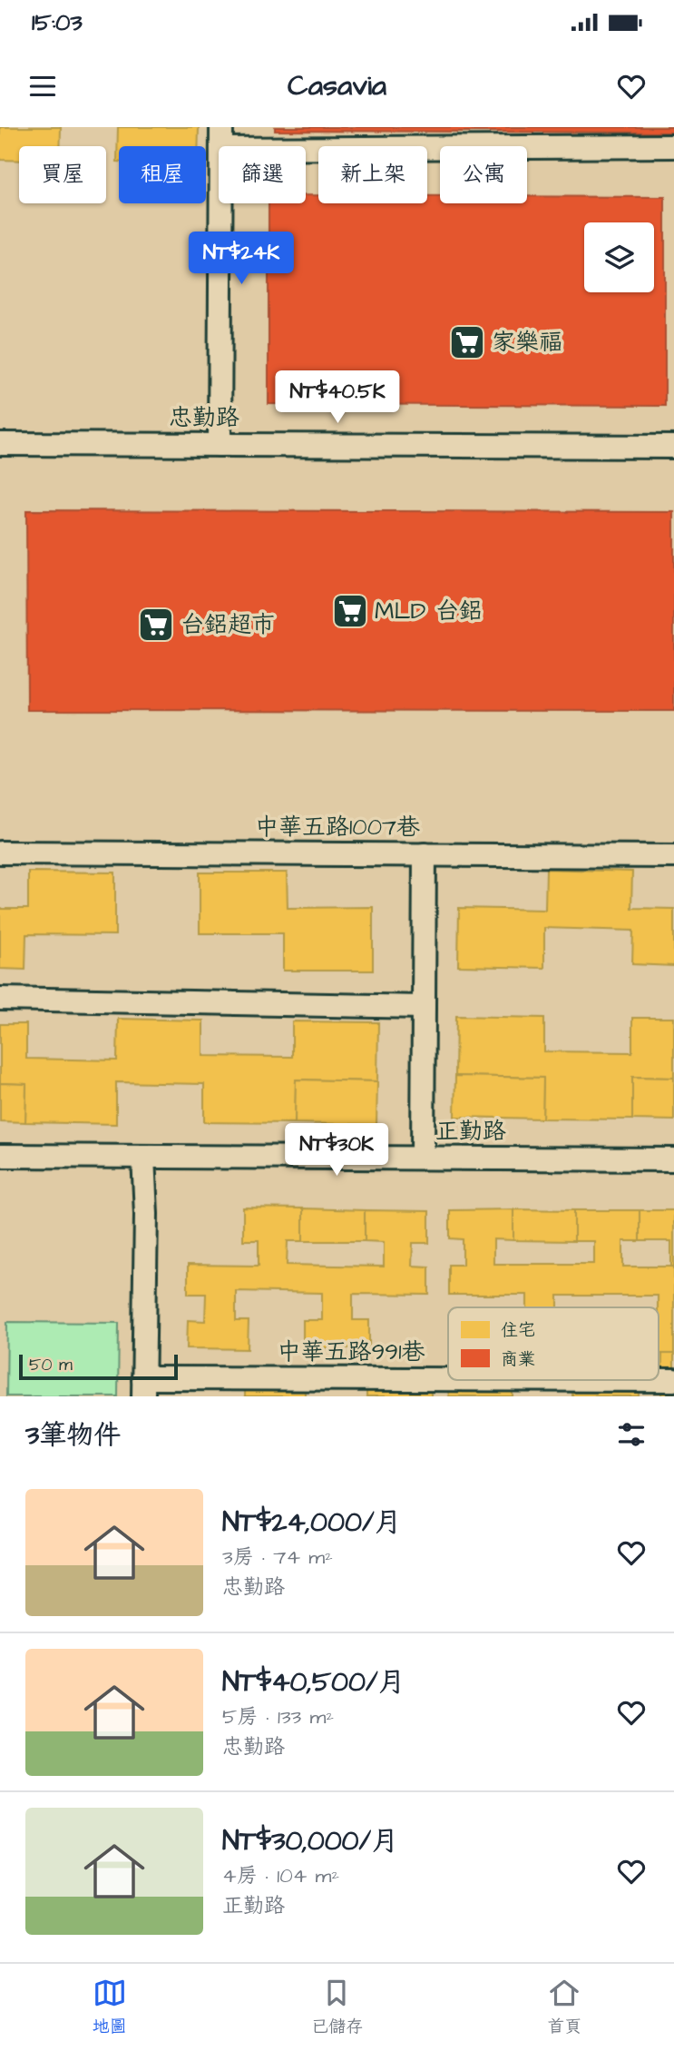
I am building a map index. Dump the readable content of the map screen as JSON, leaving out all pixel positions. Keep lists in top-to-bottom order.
{
  "streets": {
    "street": [
      "忠勤路",
      "中華五路1007巷",
      "正勤路",
      "中華五路991巷"
    ]
  },
  "places": {
    "supermarket": ["家樂福", "MLD 台鋁", "台鋁超市"]
  },
  "legend": ["住宅", "商業"],
  "scale_bar": "50 m",
  "page": {
    "status": "15:03",
    "header": "Casavia",
    "chip": [
      "買屋",
      "租屋",
      "篩選",
      "新上架",
      "公寓"
    ],
    "price": ["NT$24K", "NT$40.5K", "NT$30K"],
    "scale": "50 m",
    "heading": "3筆物件",
    "list": [
      {
        "name": "NT$24,000/月",
        "note": "3房 · 74 m² · 忠勤路"
      },
      {
        "name": "NT$40,500/月",
        "note": "5房 · 133 m² · 忠勤路"
      },
      {
        "name": "NT$30,000/月",
        "note": "4房 · 104 m² · 正勤路"
      }
    ],
    "tabs": ["地圖", "已儲存", "首頁"]
  }
}
